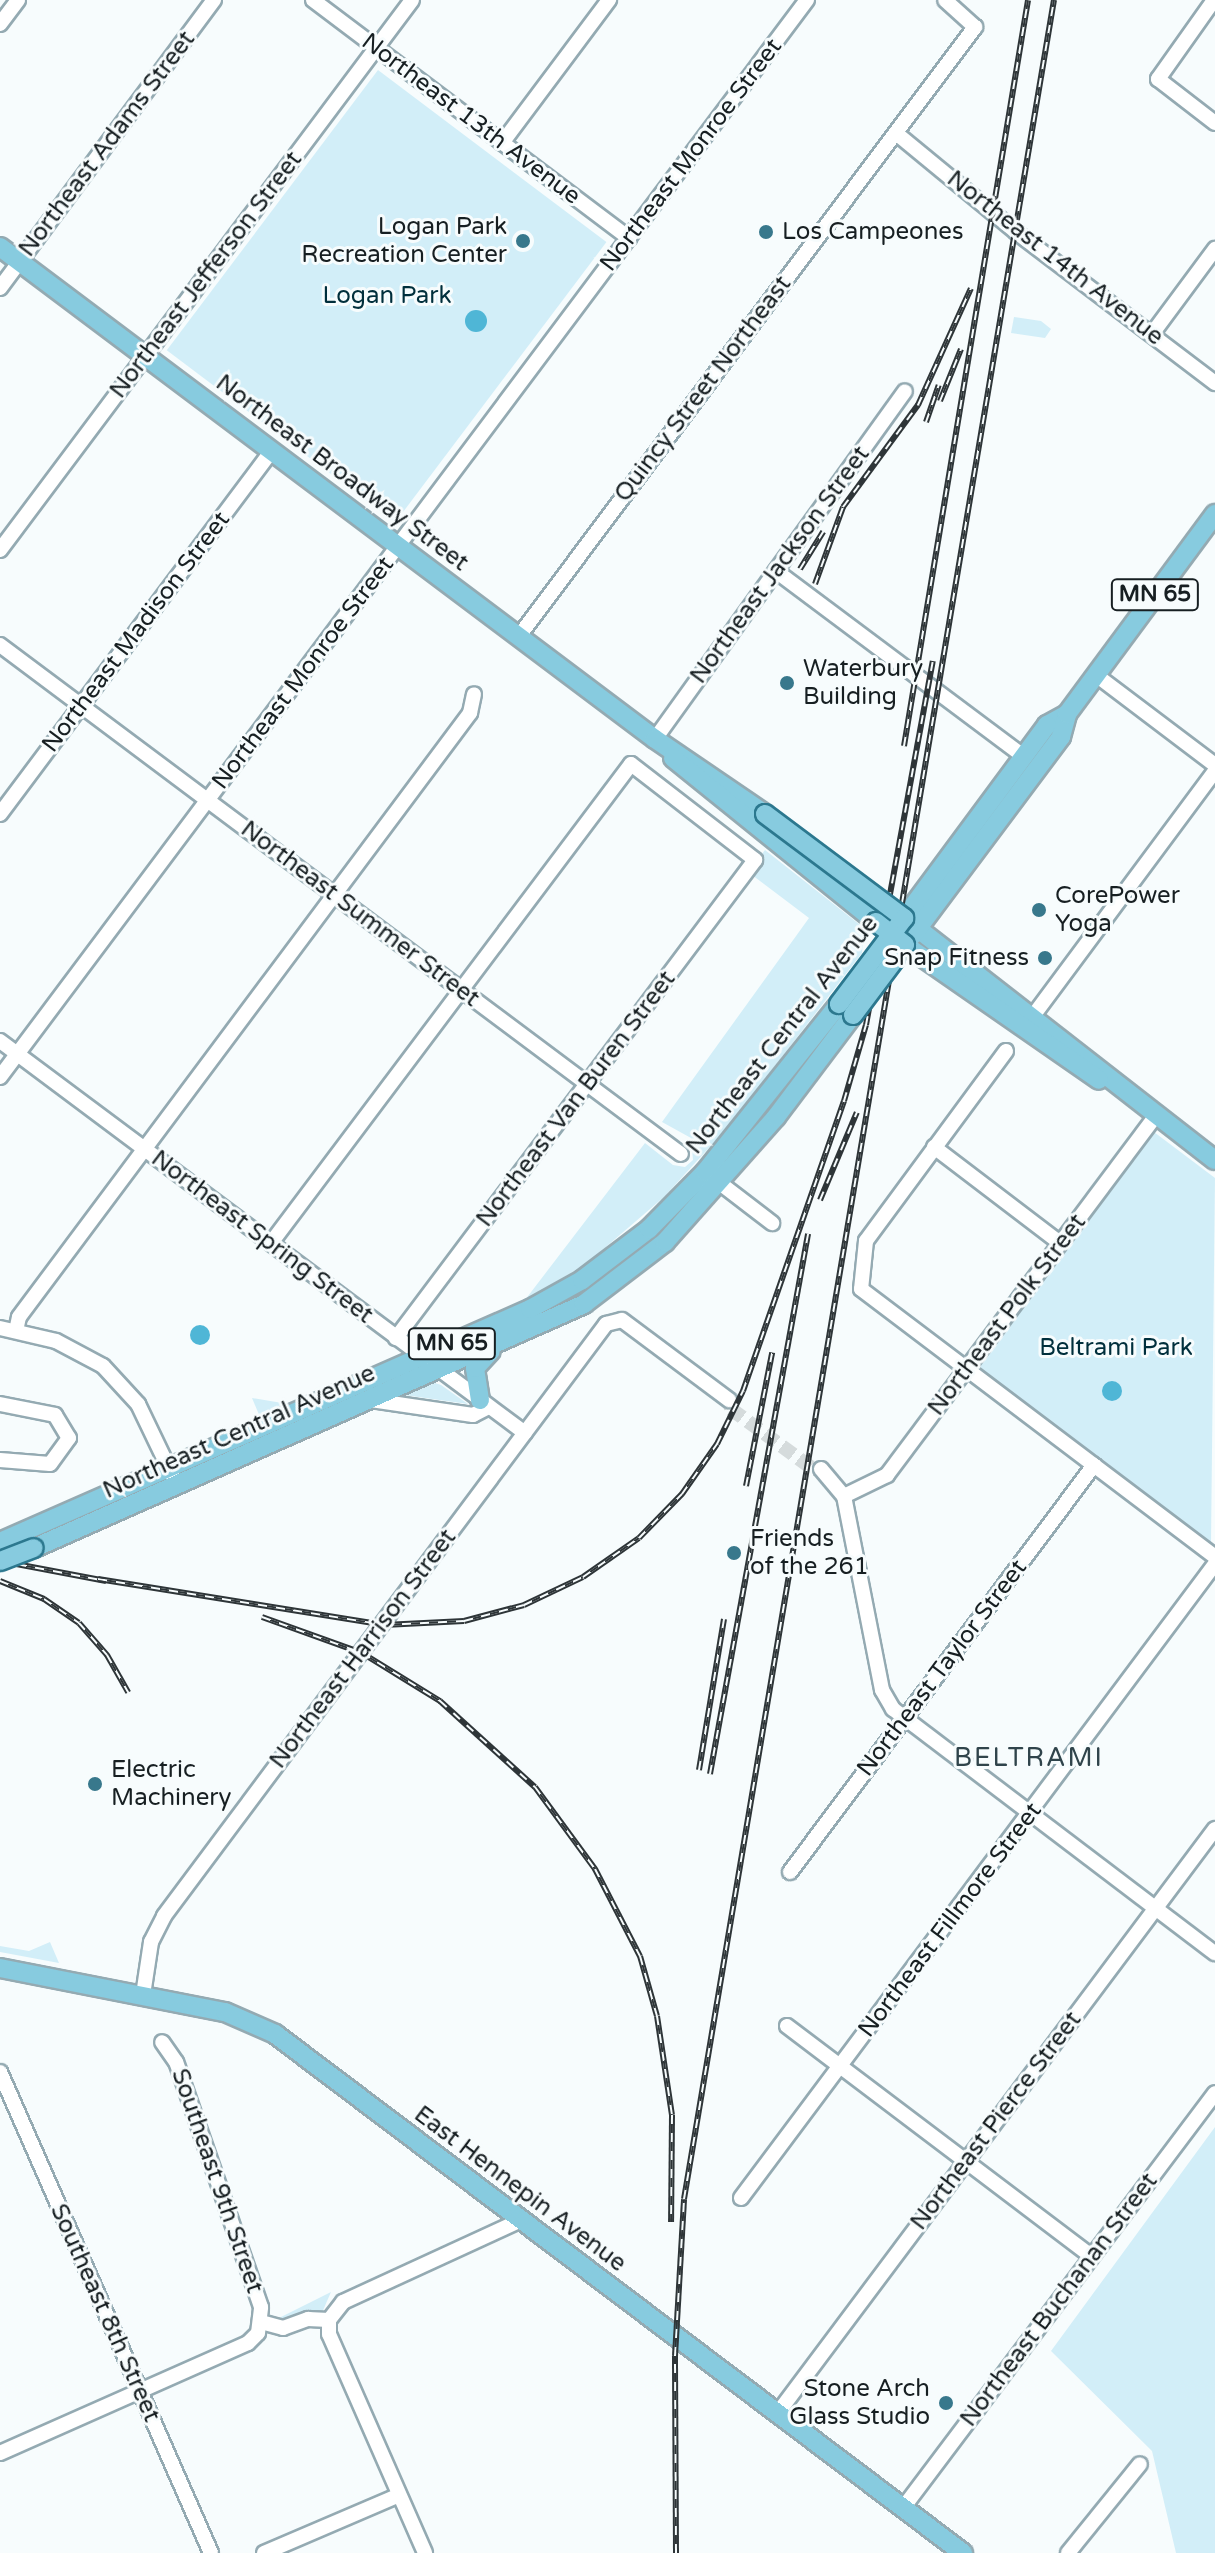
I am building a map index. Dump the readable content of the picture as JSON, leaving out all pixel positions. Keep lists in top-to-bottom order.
{
  "streets": {
    "main road": [
      "Northeast Broadway Street",
      "MN 65",
      "Northeast Central Avenue",
      "East Hennepin Avenue"
    ],
    "street": [
      "Northeast 13th Avenue",
      "Northeast Adams Street",
      "Northeast Monroe Street",
      "Northeast 14th Avenue",
      "Northeast Jefferson Street",
      "Quincy Street Northeast",
      "Northeast Jackson Street",
      "Northeast Madison Street",
      "Northeast Summer Street",
      "Northeast Van Buren Street",
      "Northeast Spring Street",
      "Northeast Polk Street",
      "Northeast Harrison Street",
      "Northeast Taylor Street",
      "Northeast Fillmore Street",
      "Northeast Pierce Street",
      "Southeast 9th Street",
      "Northeast Buchanan Street",
      "Southeast 8th Street"
    ]
  },
  "crossings": [
    ["Northeast 13th Avenue", "Northeast Monroe Street"],
    ["Northeast 13th Avenue", "Northeast Jefferson Street"],
    ["Northeast Adams Street", "Northeast Broadway Street"],
    ["Northeast Monroe Street", "Northeast Broadway Street"],
    ["Northeast Monroe Street", "Northeast Summer Street"],
    ["Northeast Monroe Street", "Northeast Spring Street"],
    ["Northeast 14th Avenue", "Quincy Street Northeast"],
    ["Northeast Jefferson Street", "Northeast Broadway Street"],
    ["Quincy Street Northeast", "Northeast Broadway Street"],
    ["Northeast Broadway Street", "Northeast Jackson Street"],
    ["Northeast Broadway Street", "Northeast Madison Street"],
    ["Northeast Broadway Street", "Northeast Central Avenue"],
    ["Northeast Broadway Street", "Northeast Polk Street"],
    ["Northeast Madison Street", "Northeast Summer Street"],
    ["Northeast Summer Street", "Northeast Van Buren Street"],
    ["Northeast Central Avenue", "Northeast Spring Street"],
    ["Northeast Van Buren Street", "Northeast Spring Street"],
    ["Northeast Spring Street", "Northeast Harrison Street"],
    ["Northeast Harrison Street", "East Hennepin Avenue"],
    ["Northeast Pierce Street", "East Hennepin Avenue"],
    ["East Hennepin Avenue", "Northeast Buchanan Street"]
  ],
  "districts": ["BELTRAMI"],
  "parks": ["Logan Park", "Beltrami Park"],
  "places": [
    "Los Campeones",
    "Logan Park Recreation Center",
    "Waterbury Building",
    "CorePower Yoga",
    "Snap Fitness",
    "Friends of the 261",
    "Electric Machinery",
    "Stone Arch Glass Studio"
  ]
}
